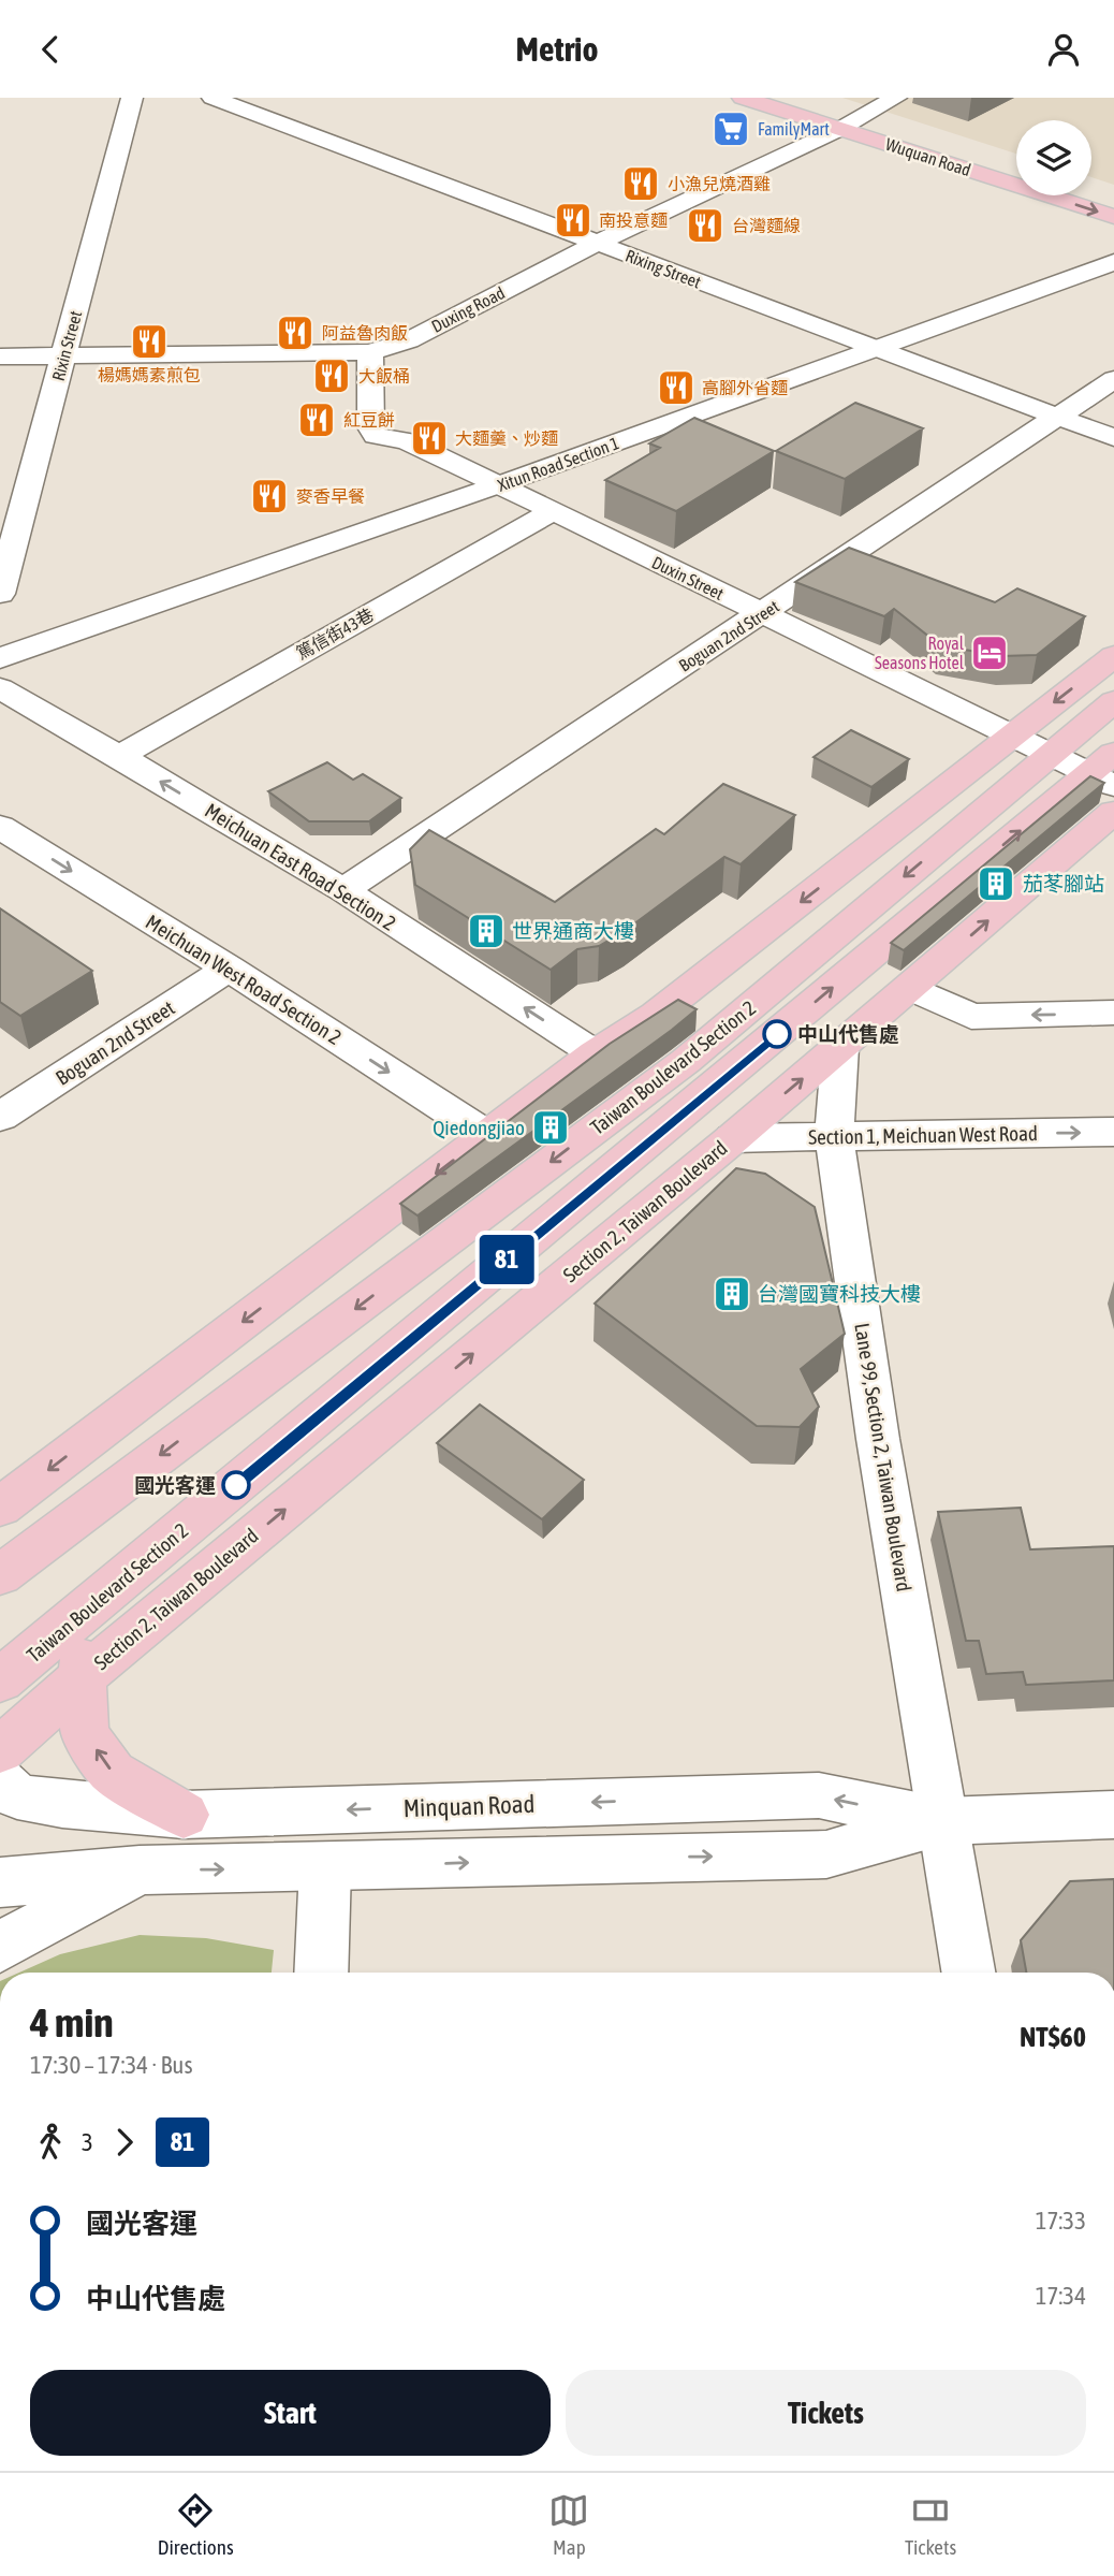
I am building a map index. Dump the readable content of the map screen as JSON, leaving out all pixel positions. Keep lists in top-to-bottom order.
{
  "streets": {
    "main road": ["Wuquan Road", "Taiwan Boulevard Section 2", "Section 2, Taiwan Boulevard"],
    "street": [
      "Rixing Street",
      "Duxing Road",
      "Rixin Street",
      "Xitun Road Section 1",
      "Duxin Street",
      "篤信街43巷",
      "Boguan 2nd Street",
      "Meichuan East Road Section 2",
      "Meichuan West Road Section 2",
      "Section 1, Meichuan West Road",
      "Lane 99, Section 2, Taiwan Boulevard",
      "Minquan Road"
    ]
  },
  "crossings": [
    ["Wuquan Road", "Duxing Road"],
    ["Rixing Street", "Duxing Road"],
    ["Rixing Street", "Xitun Road Section 1"],
    ["Rixing Street", "Boguan 2nd Street"],
    ["Duxing Road", "Rixin Street"],
    ["Duxing Road", "Duxin Street"],
    ["Xitun Road Section 1", "Duxin Street"],
    ["Duxin Street", "篤信街43巷"],
    ["Duxin Street", "Boguan 2nd Street"],
    ["Duxin Street", "Taiwan Boulevard Section 2"],
    ["篤信街43巷", "Meichuan East Road Section 2"],
    ["Boguan 2nd Street", "Meichuan East Road Section 2"],
    ["Boguan 2nd Street", "Meichuan West Road Section 2"],
    ["Section 1, Meichuan West Road", "Section 2, Taiwan Boulevard"],
    ["Section 1, Meichuan West Road", "Lane 99, Section 2, Taiwan Boulevard"],
    ["Section 2, Taiwan Boulevard", "Lane 99, Section 2, Taiwan Boulevard"],
    ["Lane 99, Section 2, Taiwan Boulevard", "Minquan Road"]
  ],
  "one_way": ["Meichuan East Road Section 2", "Meichuan West Road Section 2"],
  "places": {
    "supermarket": ["FamilyMart"],
    "restaurant": [
      "小漁兒燒酒雞",
      "南投意麵",
      "台灣麵線",
      "阿益魯肉飯",
      "楊媽媽素煎包",
      "大飯桶",
      "高腳外省麵",
      "紅豆餅",
      "大麵羹、炒麵",
      "麥香早餐"
    ],
    "hotel": ["Royal Seasons Hotel"],
    "building": [
      "茄苳腳站",
      "世界通商大樓",
      "Qiedongjiao",
      "台灣國寶科技大樓"
    ],
    "other": ["中山代售處", "國光客運"]
  },
  "lines": ["bus line 81"],
  "page": {
    "header": "Metrio",
    "on_map": "81",
    "heading": ["4 min", "17:30 – 17:34 · Bus", "NT$60"],
    "legs": ["3", "81"],
    "list": [
      {
        "name": "國光客運",
        "value": "17:33"
      },
      {
        "name": "中山代售處",
        "value": "17:34"
      }
    ],
    "buttons": ["Start", "Tickets"],
    "tabs": ["Directions", "Map", "Tickets"]
  }
}
